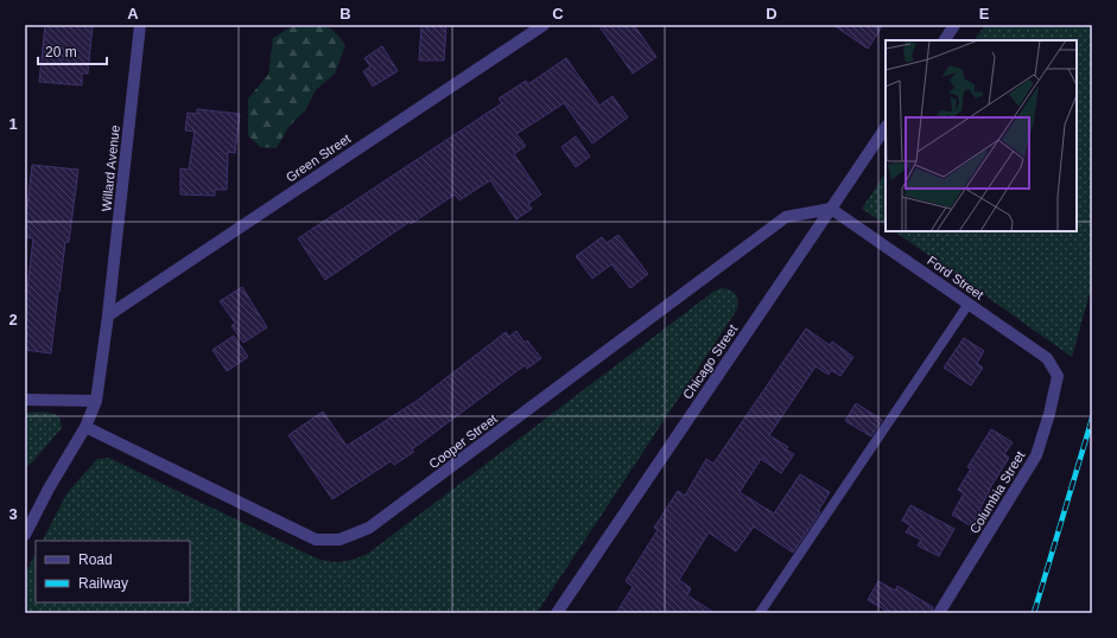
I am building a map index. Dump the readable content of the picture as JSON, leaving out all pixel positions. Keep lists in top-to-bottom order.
{
  "streets": {
    "street": [
      "Green Street",
      "Willard Avenue",
      "Ford Street",
      "Chicago Street",
      "Cooper Street",
      "Columbia Street"
    ]
  },
  "crossings": [
    ["Green Street", "Willard Avenue"],
    ["Willard Avenue", "Cooper Street"],
    ["Ford Street", "Chicago Street"],
    ["Ford Street", "Cooper Street"],
    ["Ford Street", "Columbia Street"],
    ["Chicago Street", "Cooper Street"]
  ],
  "legend": ["Road", "Railway"],
  "scale_bar": "20 m",
  "grid": {
    "columns": [
      "A",
      "B",
      "C",
      "D",
      "E"
    ],
    "rows": ["1", "2", "3"]
  }
}
